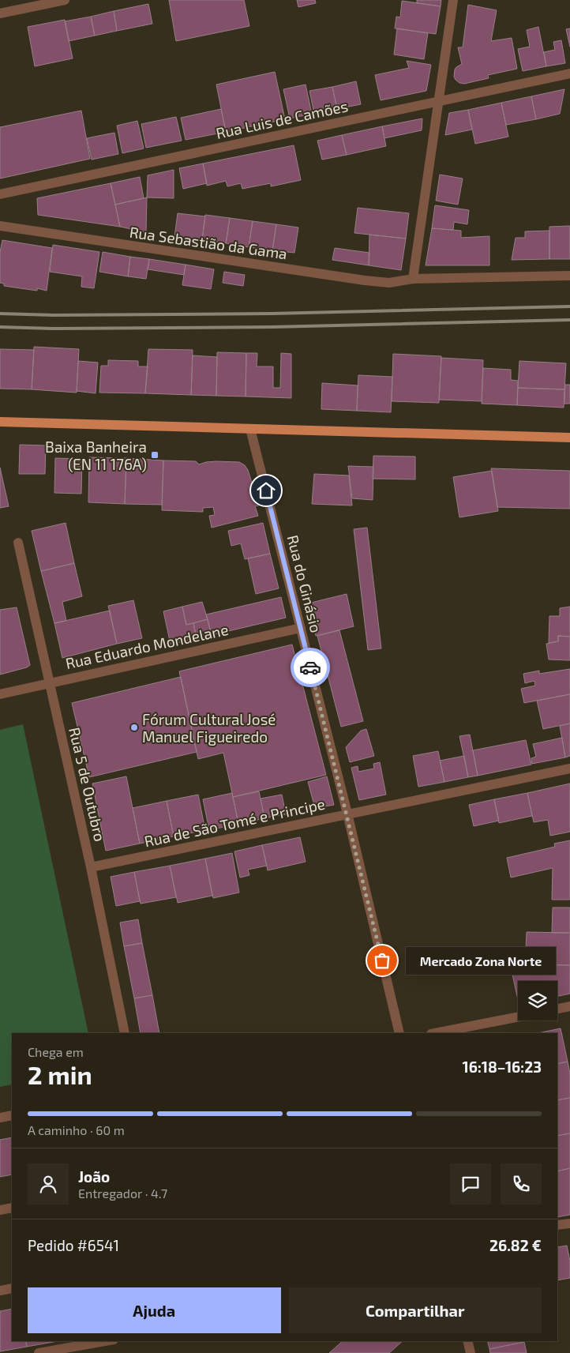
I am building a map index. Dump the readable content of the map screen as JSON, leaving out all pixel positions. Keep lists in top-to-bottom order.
{
  "streets": {
    "street": [
      "Rua Luis de Camões",
      "Rua Sebastião da Gama",
      "Rua do Ginásio",
      "Rua Eduardo Mondelane",
      "Rua 5 de Outubro",
      "Rua de São Tomé e Principe"
    ]
  },
  "crossings": [
    ["Rua do Ginásio", "Rua Eduardo Mondelane"],
    ["Rua do Ginásio", "Rua de São Tomé e Principe"],
    ["Rua Eduardo Mondelane", "Rua 5 de Outubro"],
    ["Rua 5 de Outubro", "Rua de São Tomé e Principe"]
  ],
  "places": {
    "transit": ["Baixa Banheira (EN 11 176A)"],
    "other": ["Fórum Cultural José Manuel Figueiredo", "Mercado Zona Norte"]
  },
  "page": {
    "bubble": "Mercado Zona Norte",
    "heading": ["2 min", "Chega em", "16:18–16:23"],
    "panel": [
      "João",
      "Entregador · 4.7",
      "Pedido #6541",
      "26.82 €"
    ],
    "bar": "A caminho · 60 m",
    "buttons": ["Ajuda", "Compartilhar"]
  }
}
